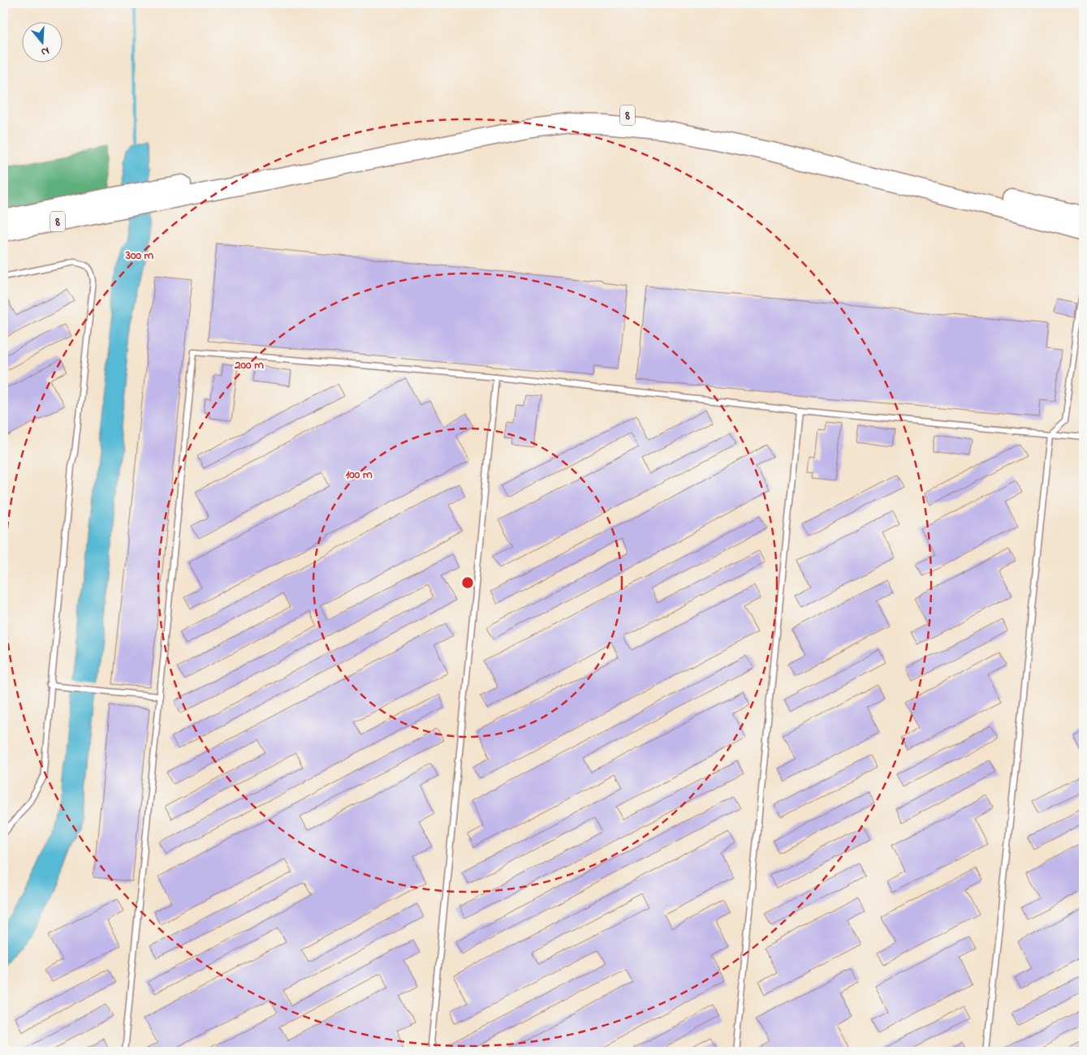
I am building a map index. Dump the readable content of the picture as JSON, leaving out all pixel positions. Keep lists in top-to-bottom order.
{
  "streets": {
    "highway": ["8"]
  },
  "north": "bottom",
  "rings": ["300 m", "200 m", "100 m"]
}
